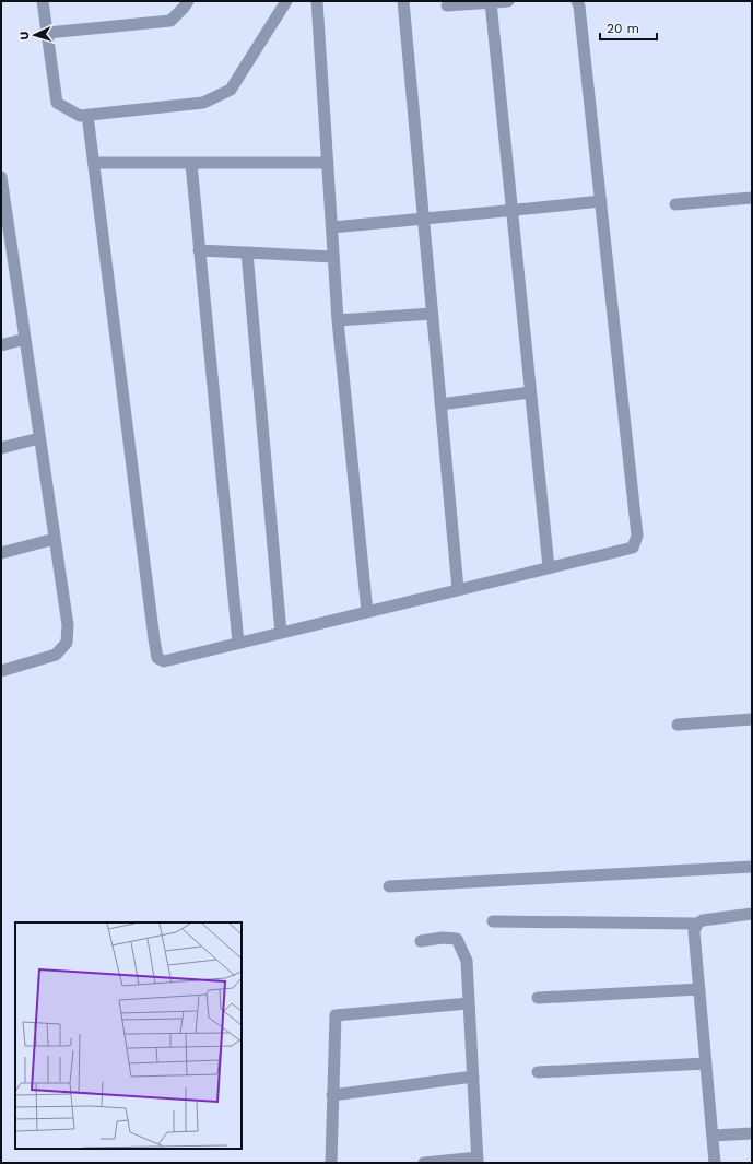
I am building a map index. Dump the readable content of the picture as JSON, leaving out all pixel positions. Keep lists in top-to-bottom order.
{
  "scale_bar": "20 m",
  "north": "left"
}
